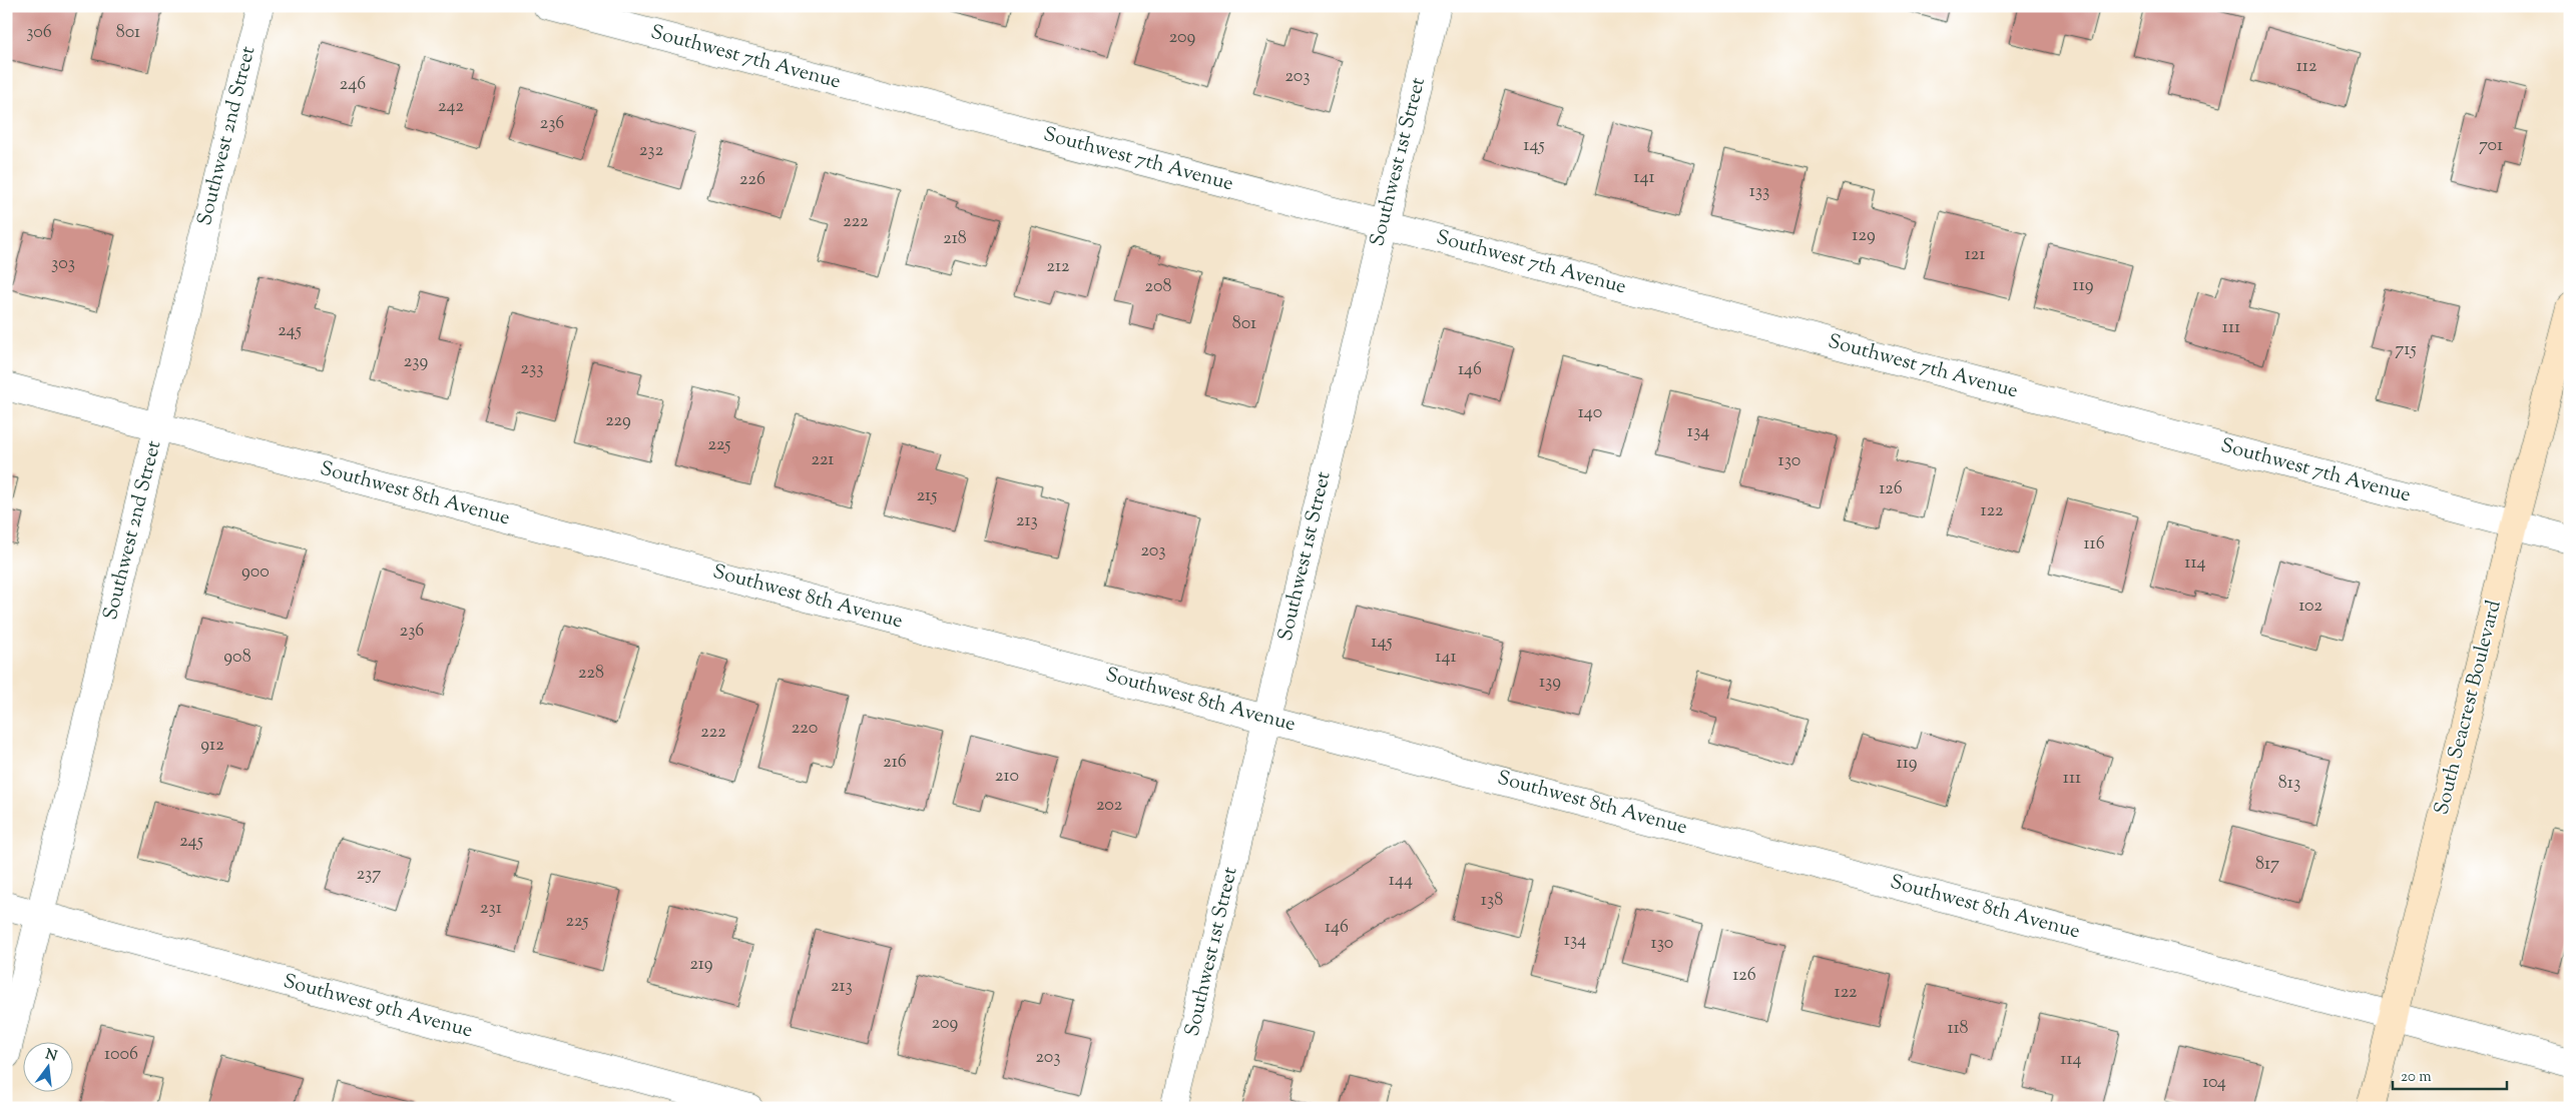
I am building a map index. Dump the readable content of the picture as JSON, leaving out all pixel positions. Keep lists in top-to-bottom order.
{
  "streets": {
    "street": [
      "Southwest 7th Avenue",
      "Southwest 2nd Street",
      "Southwest 1st Street",
      "Southwest 8th Avenue",
      "South Seacrest Boulevard",
      "Southwest 9th Avenue"
    ]
  },
  "crossings": [
    ["Southwest 7th Avenue", "Southwest 1st Street"],
    ["Southwest 7th Avenue", "South Seacrest Boulevard"],
    ["Southwest 2nd Street", "Southwest 8th Avenue"],
    ["Southwest 2nd Street", "Southwest 9th Avenue"],
    ["Southwest 1st Street", "Southwest 8th Avenue"],
    ["Southwest 8th Avenue", "South Seacrest Boulevard"]
  ],
  "house_numbers": [
    "306",
    "801",
    "209",
    "112",
    "203",
    "246",
    "242",
    "236",
    "145",
    "701",
    "232",
    "141",
    "226",
    "133",
    "222",
    "129",
    "218",
    "121",
    "303",
    "212",
    "119",
    "208",
    "801",
    "111",
    "245",
    "715",
    "239",
    "233",
    "146",
    "140",
    "229",
    "134",
    "225",
    "221",
    "130",
    "126",
    "215",
    "122",
    "213",
    "116",
    "203",
    "114",
    "900",
    "102",
    "236",
    "145",
    "908",
    "141",
    "228",
    "139",
    "220",
    "222",
    "912",
    "216",
    "119",
    "210",
    "111",
    "813",
    "202",
    "245",
    "817",
    "237",
    "144",
    "138",
    "231",
    "225",
    "146",
    "134",
    "130",
    "219",
    "126",
    "213",
    "122",
    "209",
    "118",
    "1006",
    "203",
    "114",
    "104"
  ],
  "scale_bar": "20 m",
  "north": "top"
}
